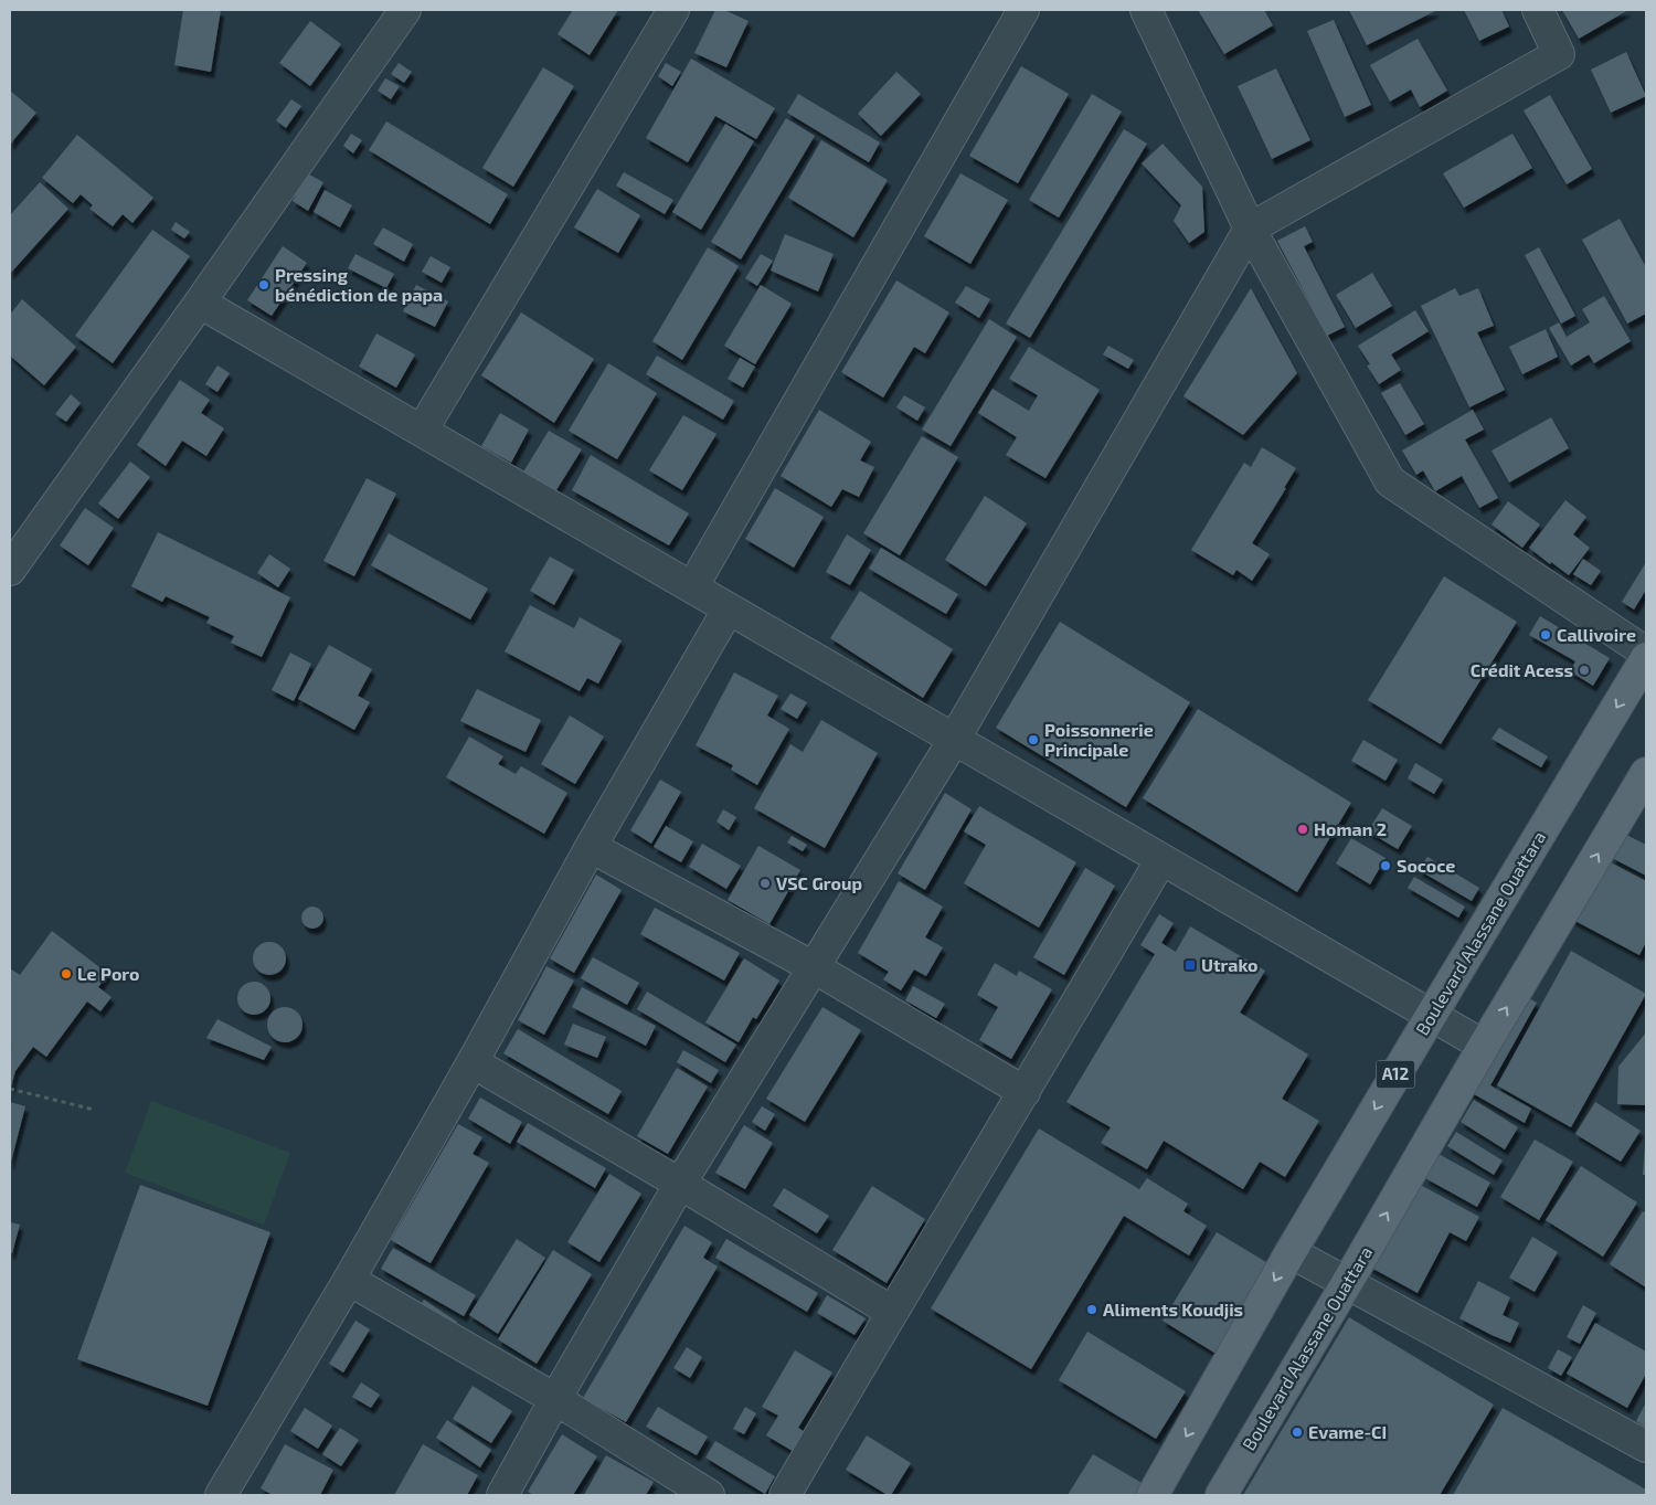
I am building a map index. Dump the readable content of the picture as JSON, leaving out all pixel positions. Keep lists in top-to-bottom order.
{
  "streets": {
    "main road": ["Boulevard Alassane Ouattara", "A12"]
  },
  "places": {
    "other": [
      "Pressing bénédiction de papa",
      "Callivoire",
      "Crédit Acess",
      "Poissonnerie Principale",
      "Homan 2",
      "Sococe",
      "VSC Group",
      "Le Poro",
      "Aliments Koudjis",
      "Evame-CI"
    ],
    "transit": ["Utrako"]
  }
}
